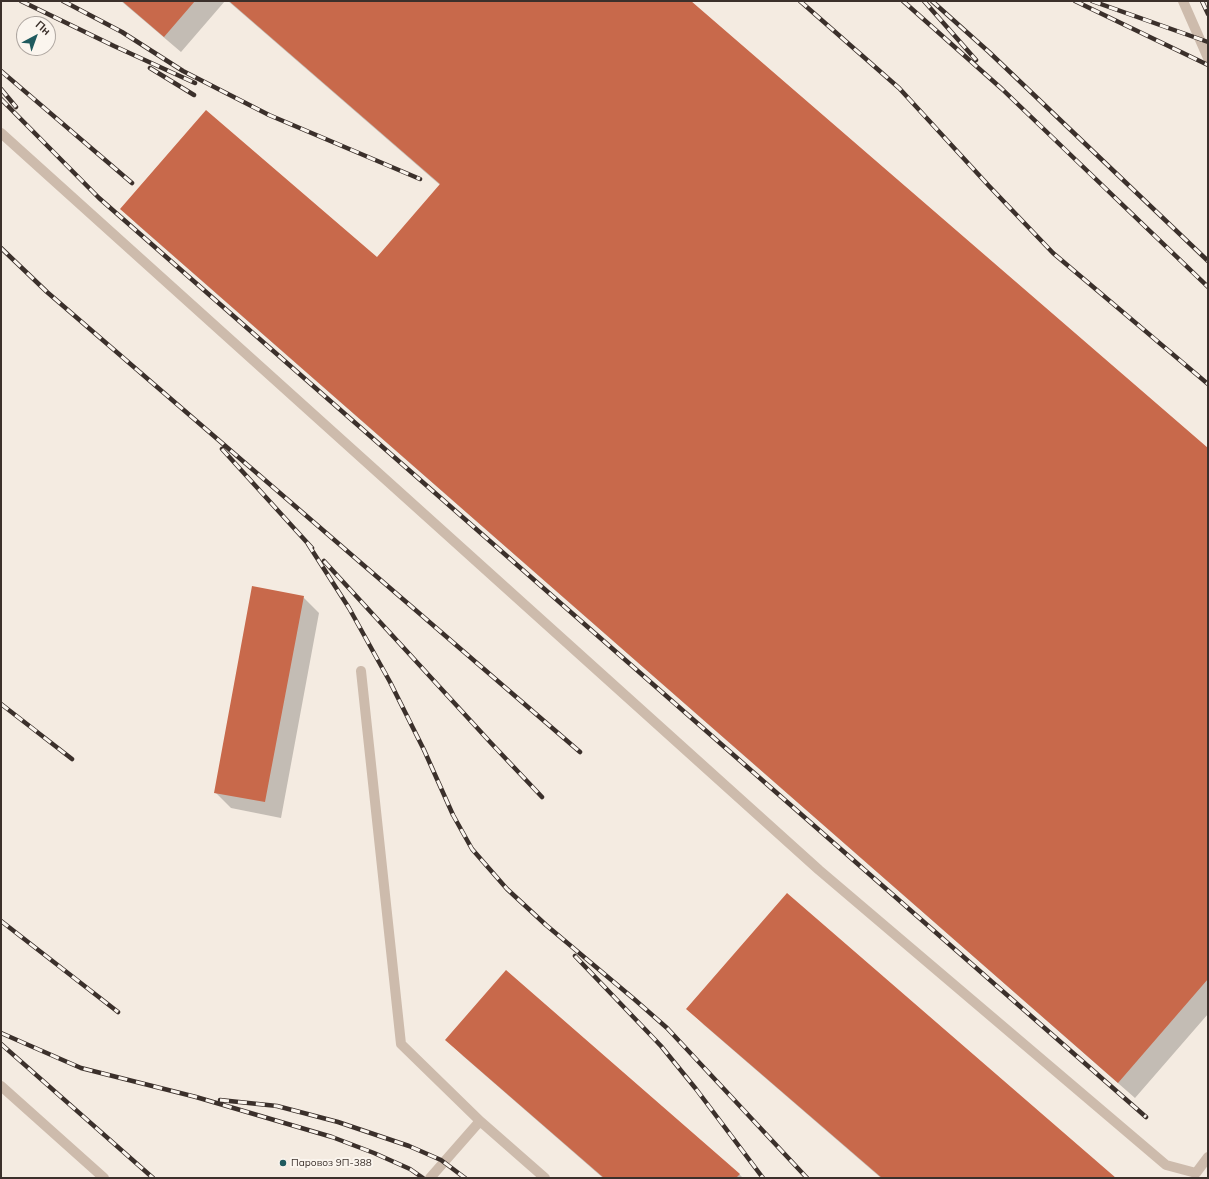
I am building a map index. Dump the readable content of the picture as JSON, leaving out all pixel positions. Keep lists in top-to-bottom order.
{
  "places": ["Паровоз 9П-388"],
  "north": "top right"
}
